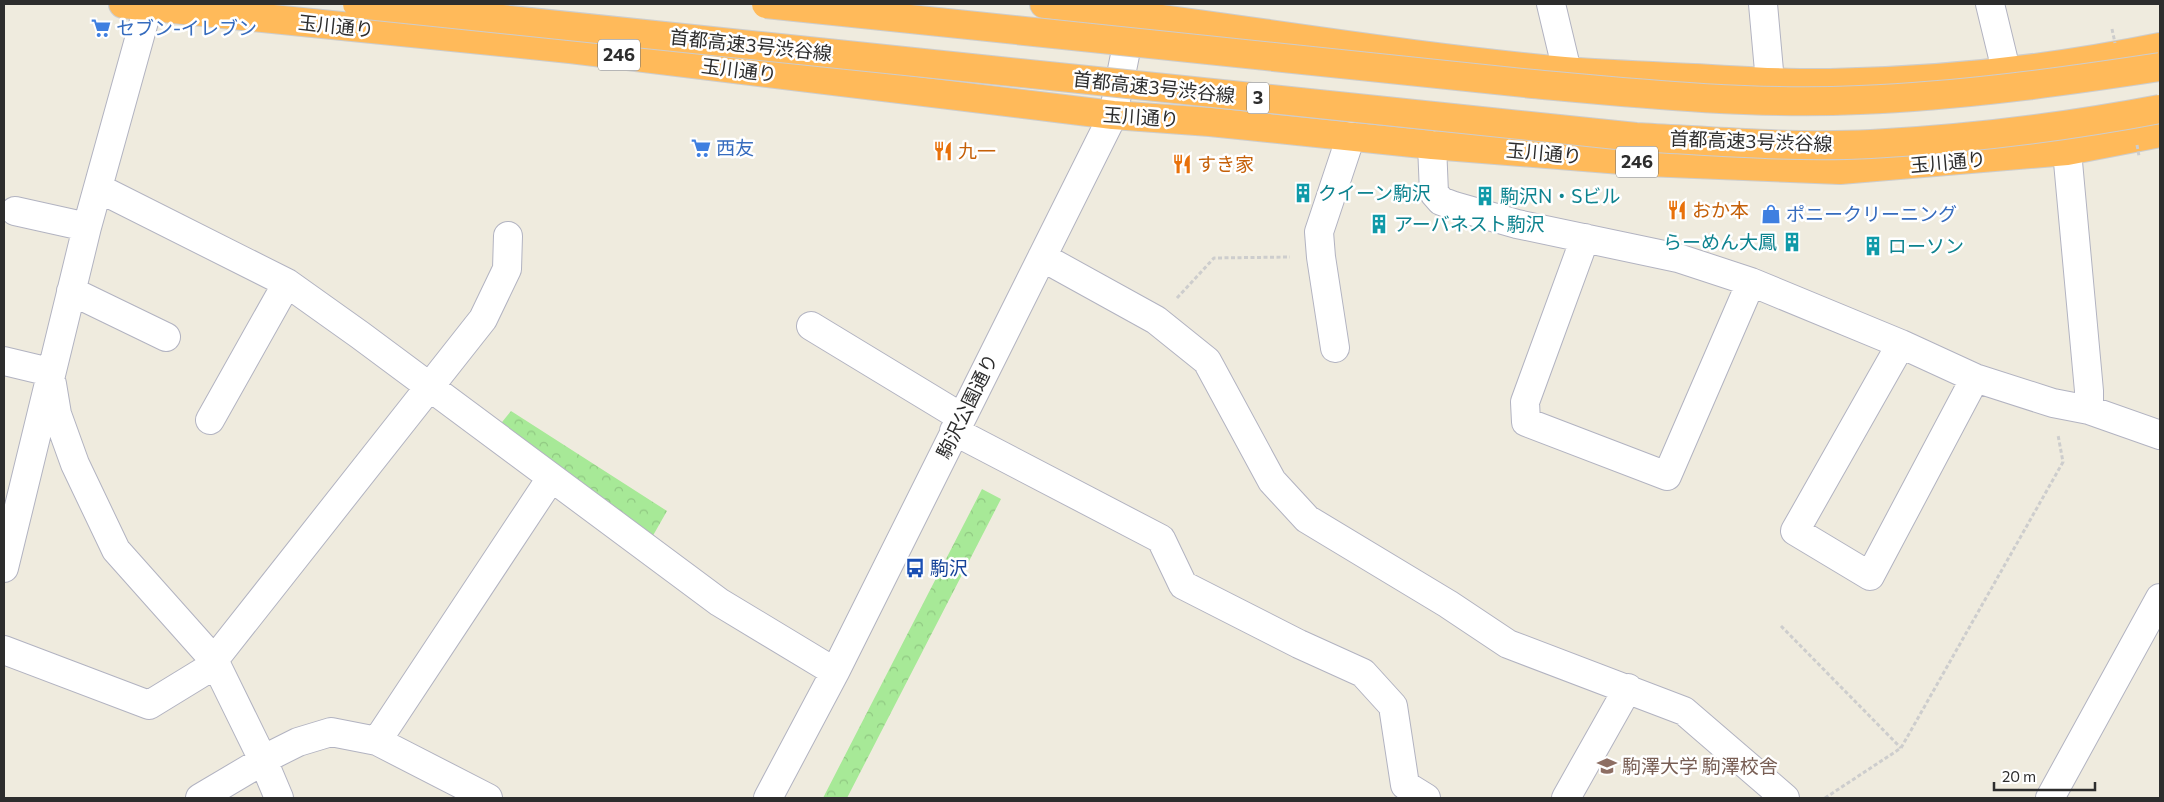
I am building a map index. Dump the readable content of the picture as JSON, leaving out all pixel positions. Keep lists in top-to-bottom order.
{
  "streets": {
    "highway": [
      "玉川通り",
      "首都高速3号渋谷線",
      "246",
      "3"
    ],
    "street": ["駒沢公園通り"]
  },
  "crossings": [
    ["玉川通り", "駒沢公園通り"]
  ],
  "places": {
    "supermarket": ["セブン-イレブン", "西友"],
    "restaurant": ["九一", "すき家", "おか本"],
    "building": [
      "クイーン駒沢",
      "駒沢N・Sビル",
      "アーバネスト駒沢",
      "らーめん大鳳",
      "ローソン"
    ],
    "shop": ["ポニークリーニング"],
    "bus stop": ["駒沢"],
    "school or university": ["駒澤大学 駒澤校舎"]
  },
  "scale_bar": "20 m"
}
